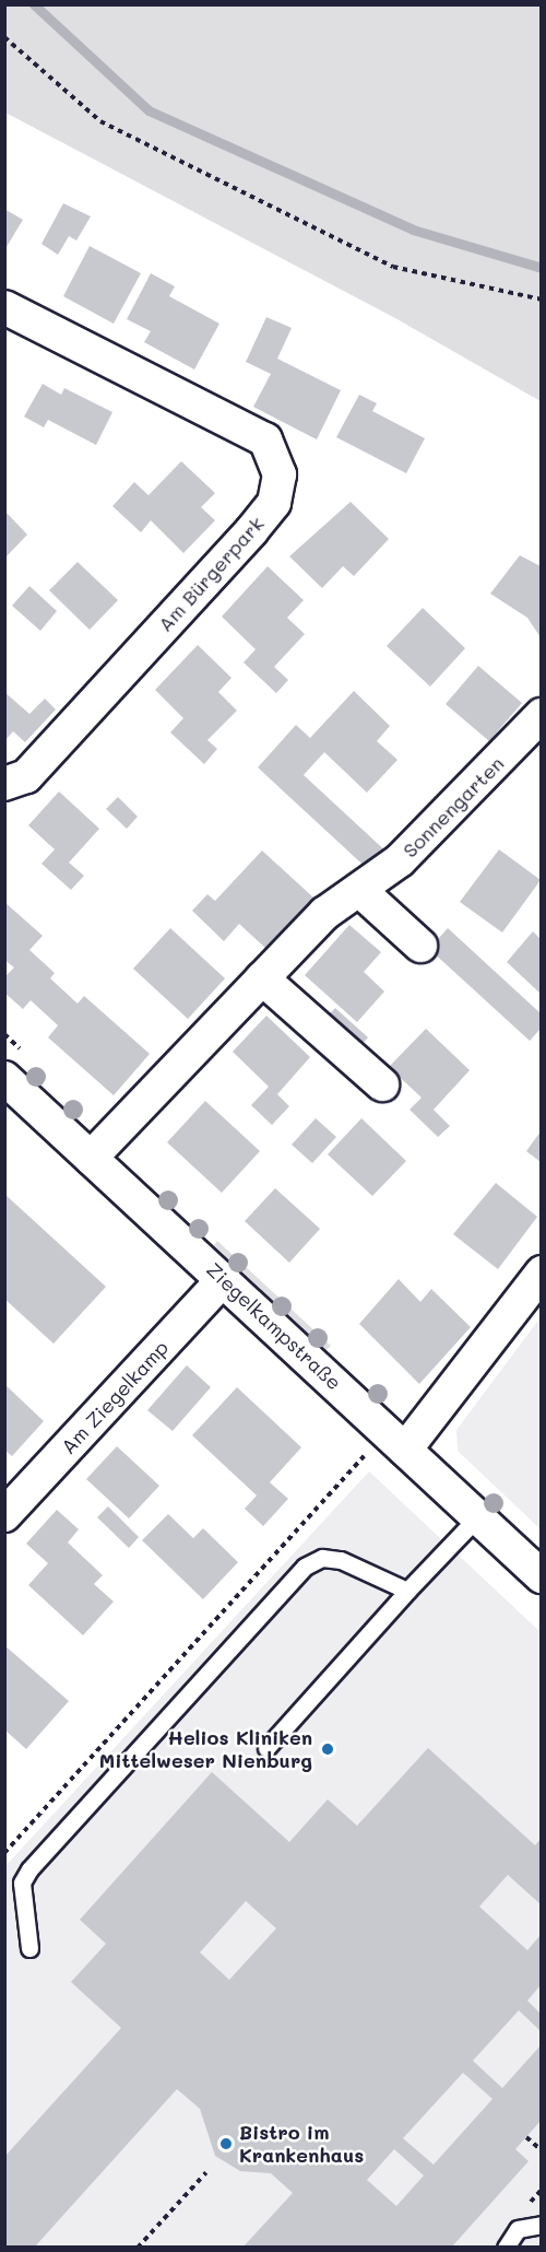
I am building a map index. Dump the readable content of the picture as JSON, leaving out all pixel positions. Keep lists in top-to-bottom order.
{
  "streets": {
    "street": [
      "Am Bürgerpark",
      "Sonnengarten",
      "Ziegelkampstraße",
      "Am Ziegelkamp"
    ]
  },
  "crossings": [
    ["Sonnengarten", "Ziegelkampstraße"],
    ["Ziegelkampstraße", "Am Ziegelkamp"]
  ],
  "places": ["Helios Kliniken Mittelweser Nienburg", "Bistro im Krankenhaus"]
}
